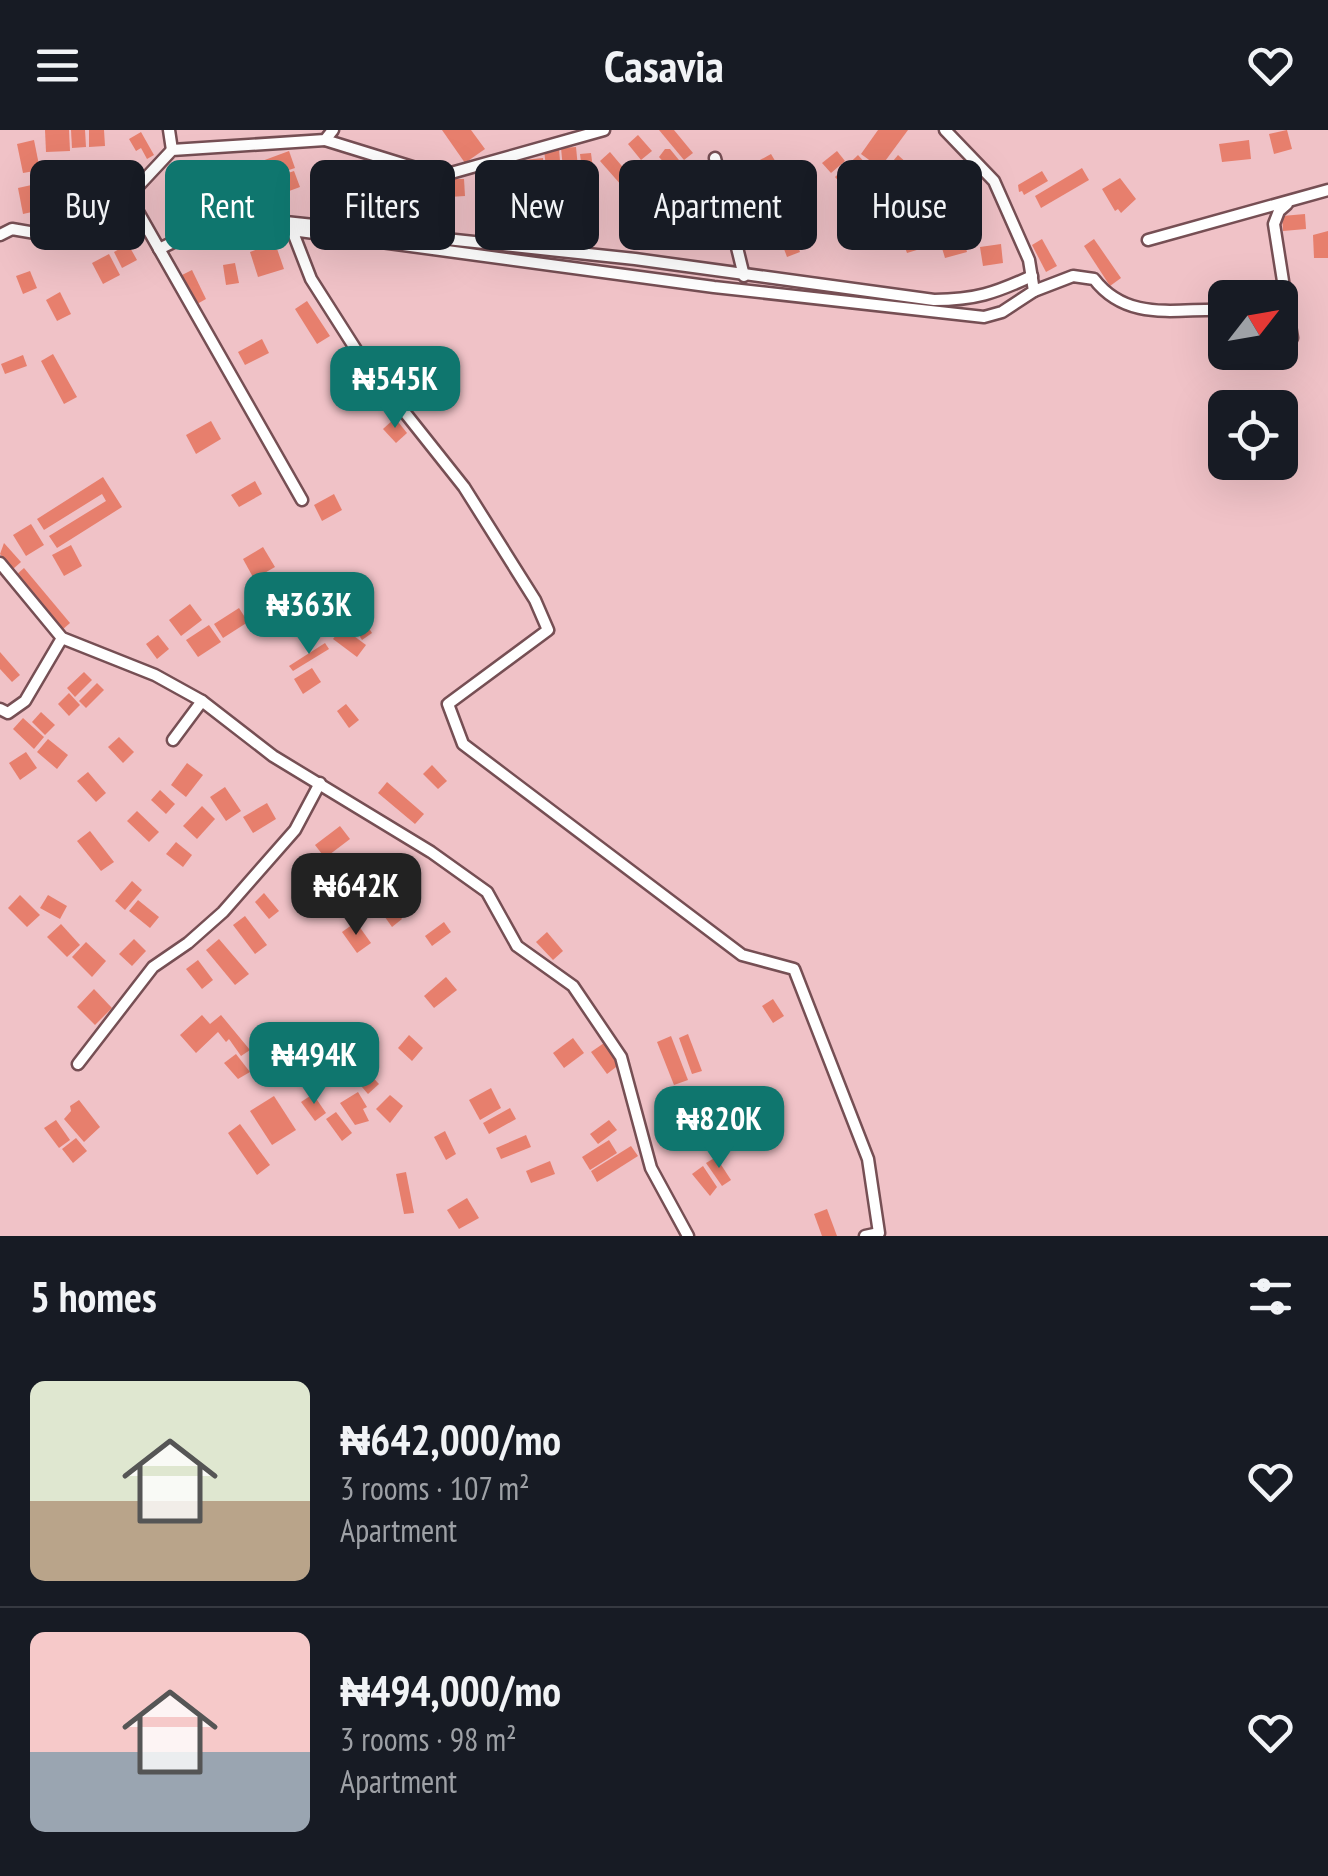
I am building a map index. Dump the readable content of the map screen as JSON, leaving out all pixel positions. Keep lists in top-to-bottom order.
{
  "north": "top right",
  "page": {
    "header": "Casavia",
    "chip": [
      "Buy",
      "Rent",
      "Filters",
      "New",
      "Apartment",
      "House"
    ],
    "price": [
      "₦545K",
      "₦363K",
      "₦642K",
      "₦494K",
      "₦820K"
    ],
    "heading": "5 homes",
    "list": [
      {
        "name": "₦642,000/mo",
        "note": "3 rooms · 107 m² · Apartment"
      },
      {
        "name": "₦494,000/mo",
        "note": "3 rooms · 98 m² · Apartment"
      }
    ]
  }
}
